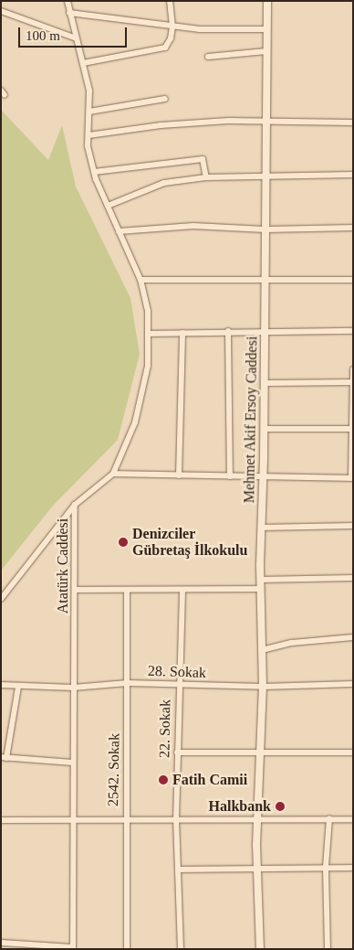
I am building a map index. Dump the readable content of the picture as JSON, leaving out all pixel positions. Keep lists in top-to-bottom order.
{
  "streets": {
    "street": [
      "Mehmet Akif Ersoy Caddesi",
      "Atatürk Caddesi",
      "28. Sokak",
      "22. Sokak",
      "2542. Sokak"
    ]
  },
  "crossings": [
    ["Mehmet Akif Ersoy Caddesi", "28. Sokak"],
    ["Atatürk Caddesi", "28. Sokak"],
    ["28. Sokak", "22. Sokak"],
    ["28. Sokak", "2542. Sokak"]
  ],
  "places": ["Denizciler Gübretaş İlkokulu", "Fatih Camii", "Halkbank"],
  "scale_bar": "100 m"
}
